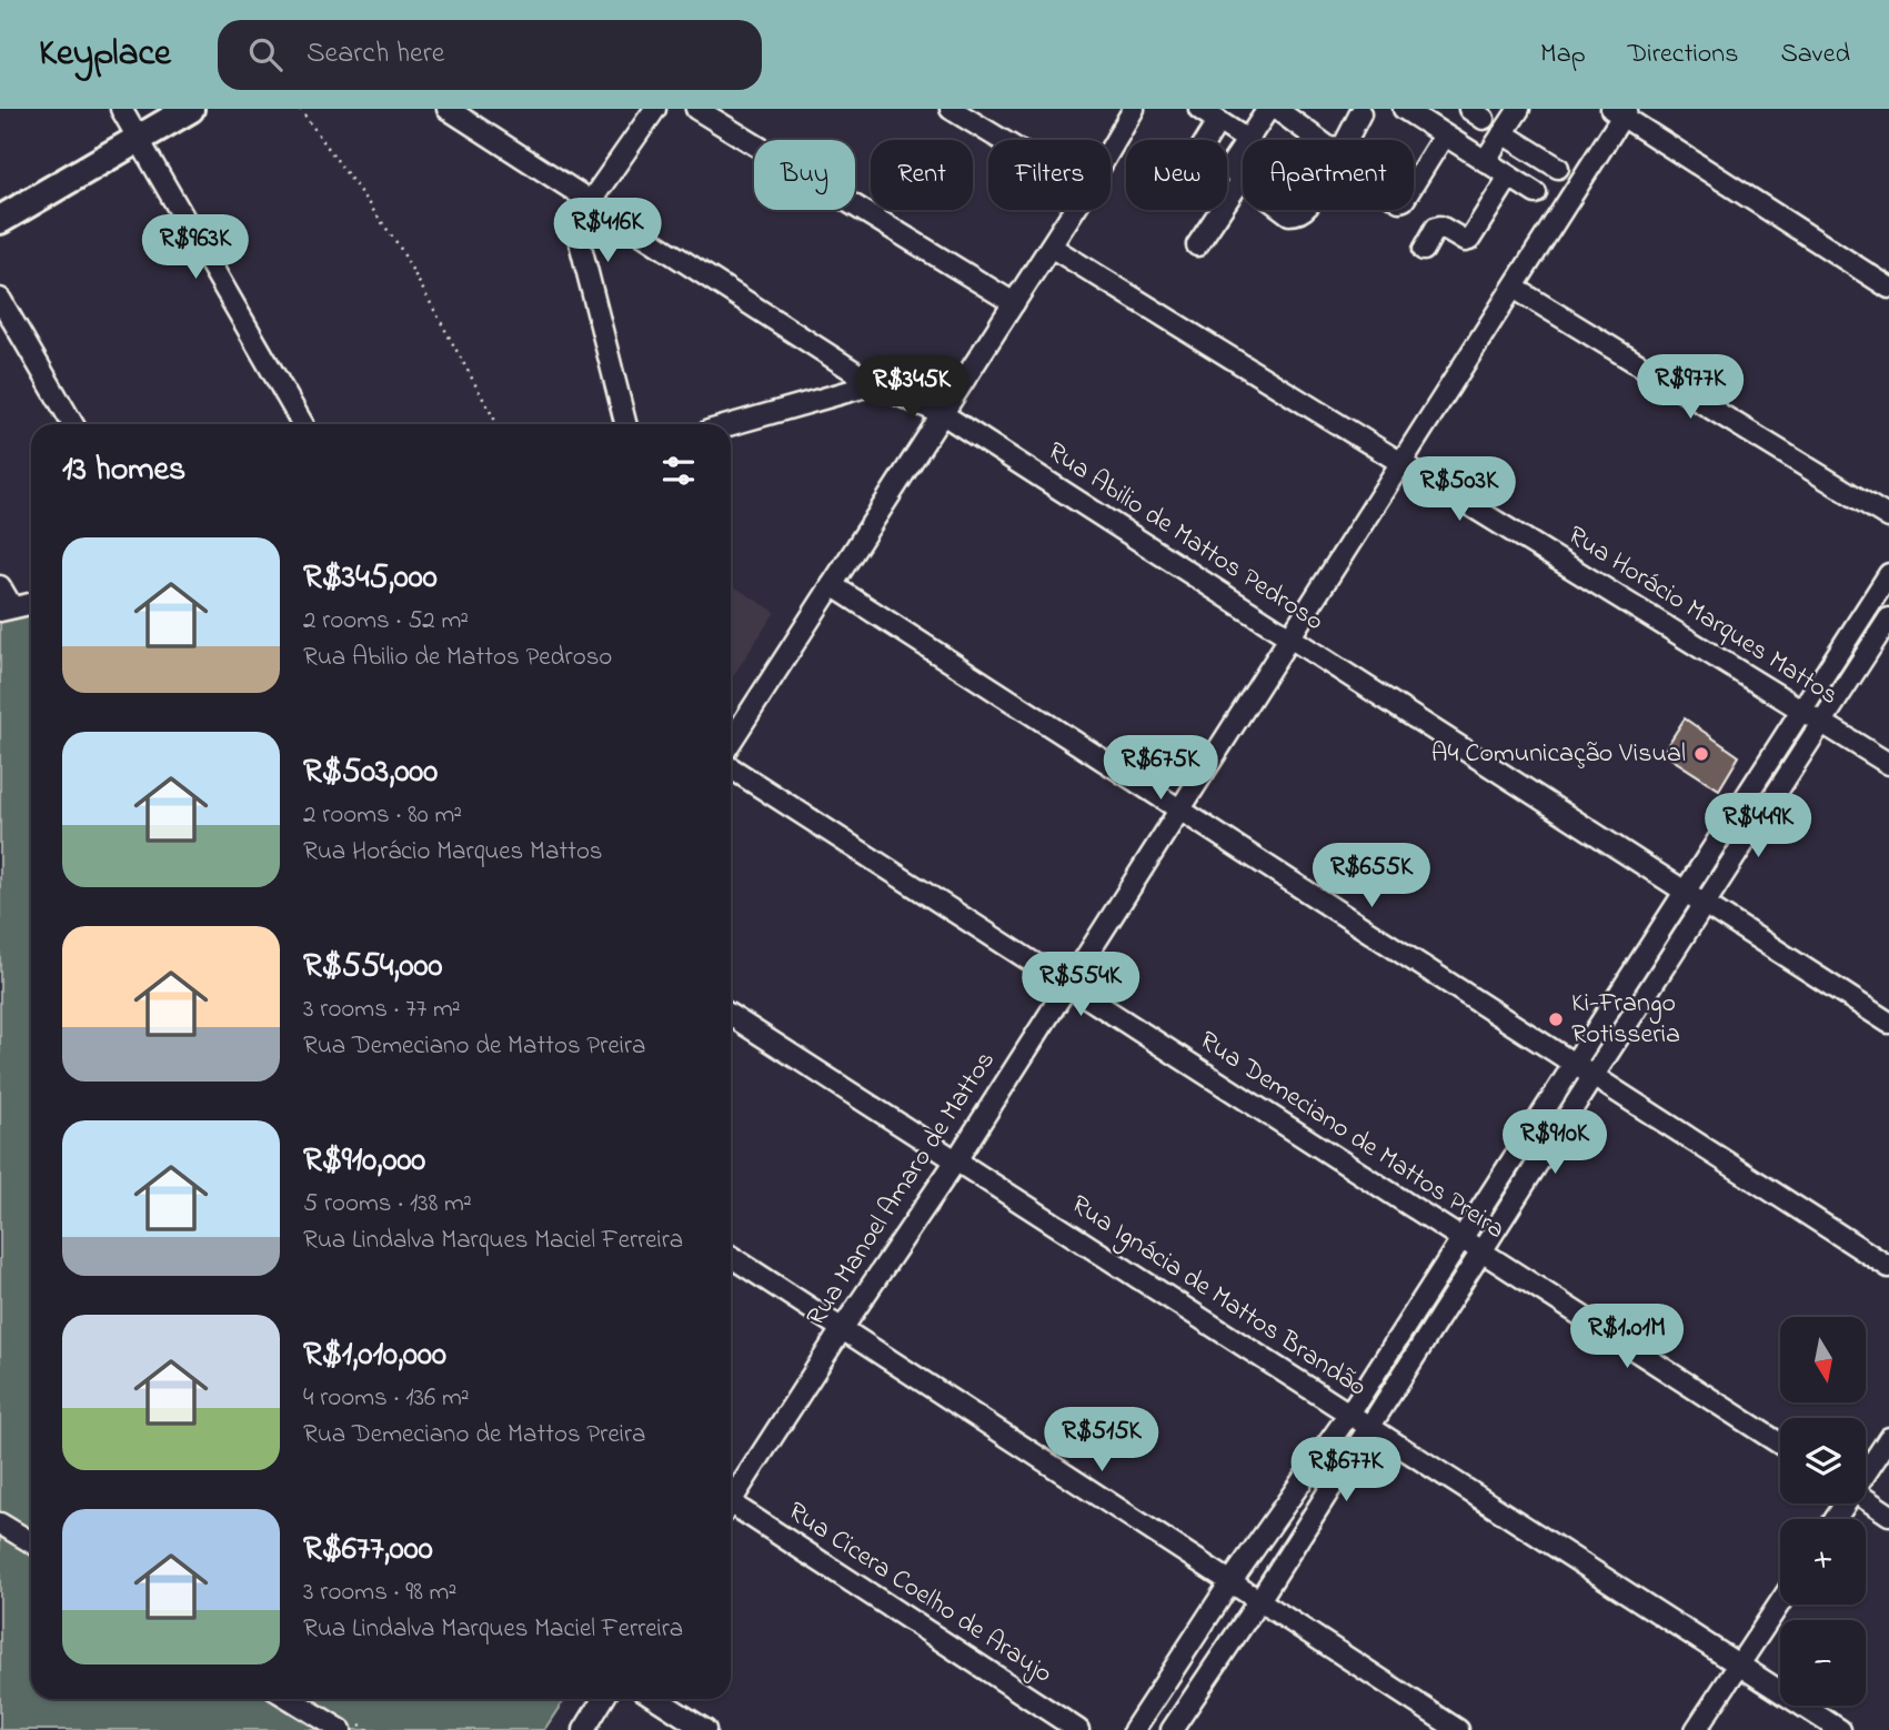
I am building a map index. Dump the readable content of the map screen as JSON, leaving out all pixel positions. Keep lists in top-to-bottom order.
{
  "streets": {
    "street": [
      "Rua Abilio de Mattos Pedroso",
      "Rua Horácio Marques Mattos",
      "Rua Demeciano de Mattos Preira",
      "Rua Manoel Amaro de Mattos",
      "Rua Ignácia de Mattos Brandão",
      "Rua Cicera Coelho de Araujo"
    ]
  },
  "crossings": [
    ["Rua Abilio de Mattos Pedroso", "Rua Manoel Amaro de Mattos"],
    ["Rua Horácio Marques Mattos", "Rua Manoel Amaro de Mattos"],
    ["Rua Demeciano de Mattos Preira", "Rua Manoel Amaro de Mattos"],
    ["Rua Manoel Amaro de Mattos", "Rua Ignácia de Mattos Brandão"]
  ],
  "places": ["A4 Comunicação Visual", "Ki-Frango Rotisseria"],
  "north": "bottom",
  "page": {
    "header": "Keyplace",
    "search": "Search here",
    "nav": ["Map", "Directions", "Saved"],
    "chip": [
      "Buy",
      "Rent",
      "Filters",
      "New",
      "Apartment"
    ],
    "price": [
      "R$416K",
      "R$963K",
      "R$977K",
      "R$345K",
      "R$503K",
      "R$675K",
      "R$449K",
      "R$655K",
      "R$554K",
      "R$910K",
      "R$1.01M",
      "R$515K",
      "R$677K"
    ],
    "heading": "13 homes",
    "list": [
      {
        "name": "R$345,000",
        "note": "2 rooms · 52 m² · Rua Abilio de Mattos Pedroso"
      },
      {
        "name": "R$503,000",
        "note": "2 rooms · 80 m² · Rua Horácio Marques Mattos"
      },
      {
        "name": "R$554,000",
        "note": "3 rooms · 77 m² · Rua Demeciano de Mattos Preira"
      },
      {
        "name": "R$910,000",
        "note": "5 rooms · 138 m² · Rua Lindalva Marques Maciel Ferreira"
      },
      {
        "name": "R$1,010,000",
        "note": "4 rooms · 136 m² · Rua Demeciano de Mattos Preira"
      },
      {
        "name": "R$677,000",
        "note": "3 rooms · 98 m² · Rua Lindalva Marques Maciel Ferreira"
      }
    ],
    "map_buttons": ["+", "−"]
  }
}
